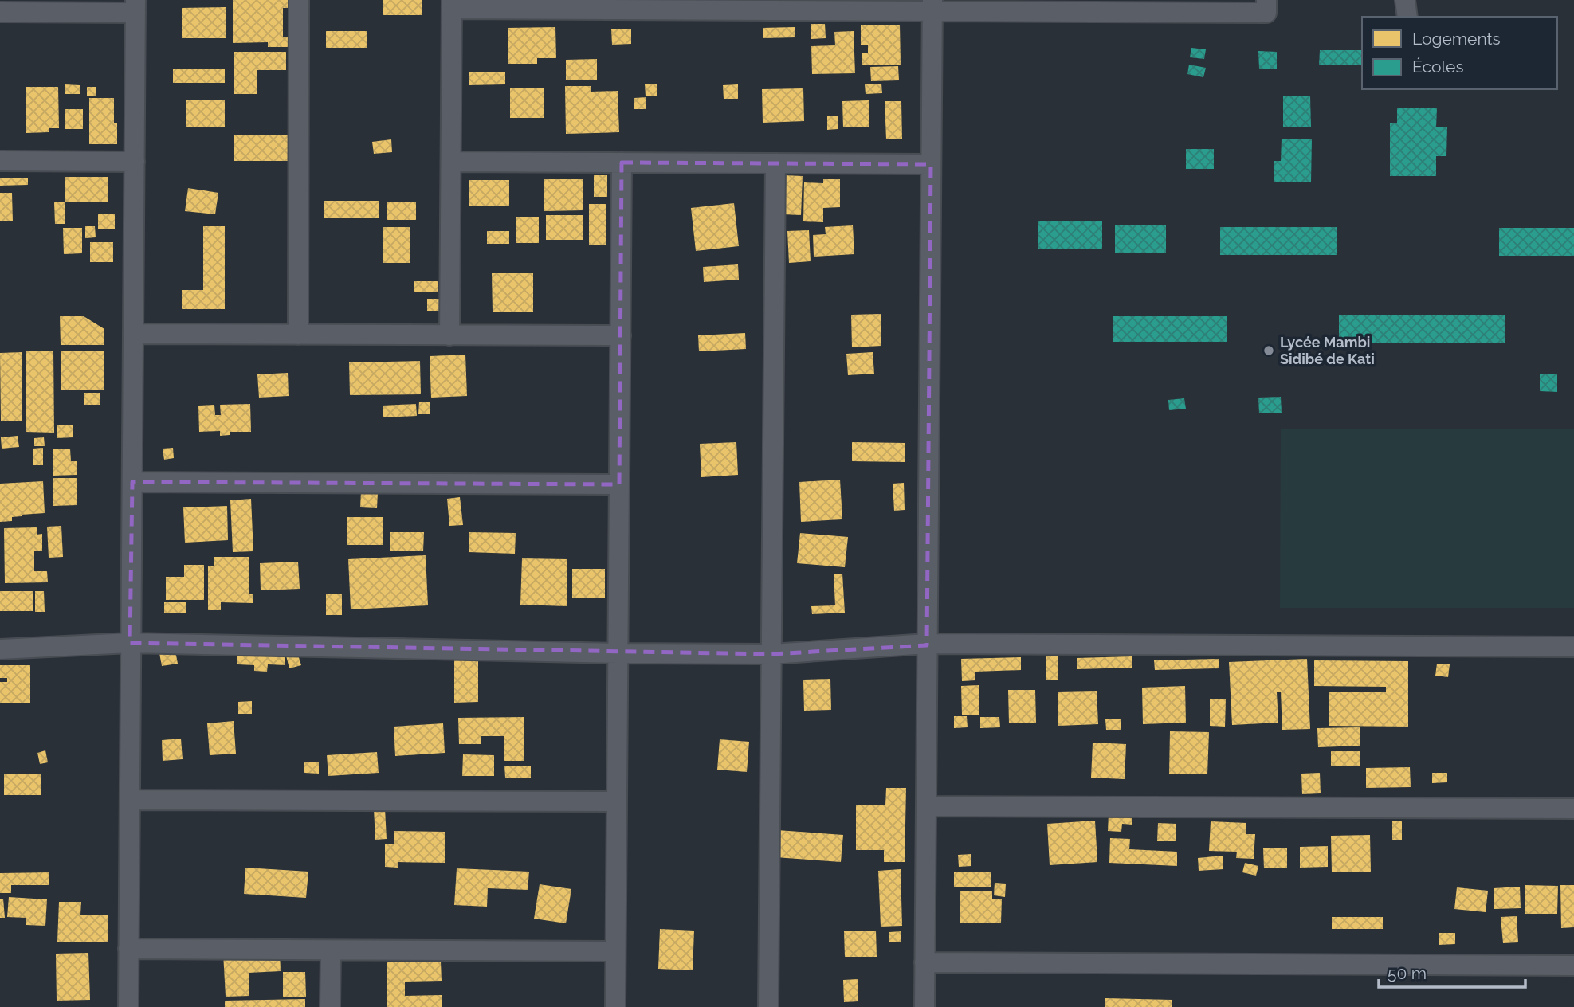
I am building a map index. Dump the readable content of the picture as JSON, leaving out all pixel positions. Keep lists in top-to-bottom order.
{
  "places": ["Lycée Mambi Sidibé de Kati"],
  "legend": ["Logements", "Écoles"],
  "scale_bar": "50 m"
}
